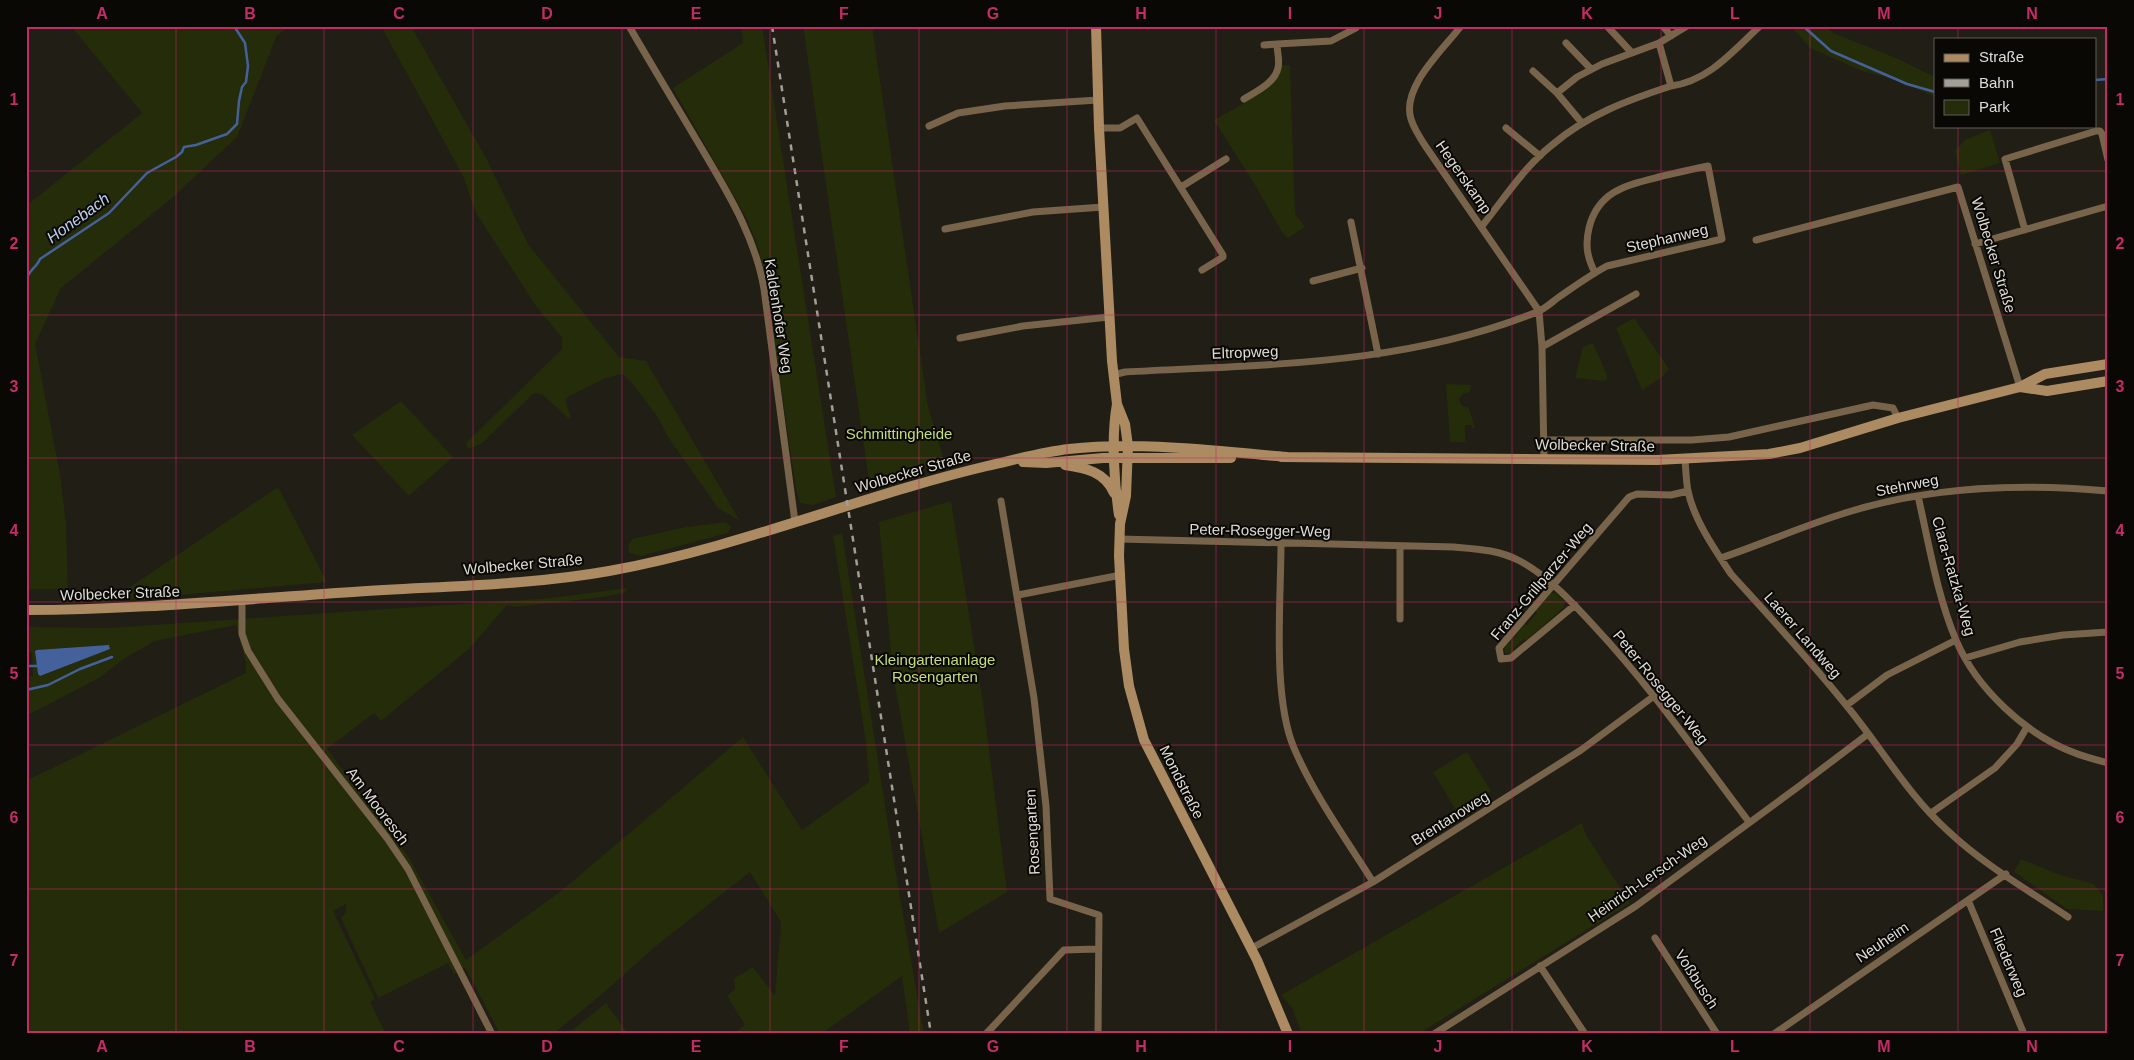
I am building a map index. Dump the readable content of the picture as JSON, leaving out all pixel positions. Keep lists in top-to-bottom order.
{
  "streets": {
    "main road": ["Wolbecker Straße", "Mondstraße"],
    "street": [
      "Hegerskamp",
      "Stephanweg",
      "Kaldenhofer Weg",
      "Eltropweg",
      "Stehrweg",
      "Peter-Rosegger-Weg",
      "Clara-Ratzka-Weg",
      "Franz-Grillparzer-Weg",
      "Laerer Landweg",
      "Am Mooresch",
      "Brentanoweg",
      "Rosengarten",
      "Heinrich-Lersch-Weg",
      "Neuheim",
      "Fliederweg",
      "Voßbusch"
    ]
  },
  "crossings": [
    ["Hegerskamp", "Stephanweg"],
    ["Hegerskamp", "Wolbecker Straße"],
    ["Hegerskamp", "Eltropweg"],
    ["Stephanweg", "Eltropweg"],
    ["Wolbecker Straße", "Kaldenhofer Weg"],
    ["Wolbecker Straße", "Laerer Landweg"],
    ["Wolbecker Straße", "Mondstraße"],
    ["Wolbecker Straße", "Am Mooresch"],
    ["Stehrweg", "Clara-Ratzka-Weg"],
    ["Stehrweg", "Laerer Landweg"],
    ["Peter-Rosegger-Weg", "Franz-Grillparzer-Weg"],
    ["Peter-Rosegger-Weg", "Mondstraße"],
    ["Peter-Rosegger-Weg", "Brentanoweg"],
    ["Peter-Rosegger-Weg", "Heinrich-Lersch-Weg"],
    ["Franz-Grillparzer-Weg", "Laerer Landweg"],
    ["Laerer Landweg", "Heinrich-Lersch-Weg"],
    ["Laerer Landweg", "Neuheim"],
    ["Mondstraße", "Brentanoweg"],
    ["Neuheim", "Fliederweg"]
  ],
  "water": ["Honebach"],
  "parks": ["Schmittingheide", "Kleingartenanlage Rosengarten"],
  "legend": ["Straße", "Bahn", "Park"],
  "grid": {
    "columns": [
      "A",
      "B",
      "C",
      "D",
      "E",
      "F",
      "G",
      "H",
      "I",
      "J",
      "K",
      "L",
      "M",
      "N"
    ],
    "rows": [
      "1",
      "2",
      "3",
      "4",
      "5",
      "6",
      "7"
    ]
  }
}
